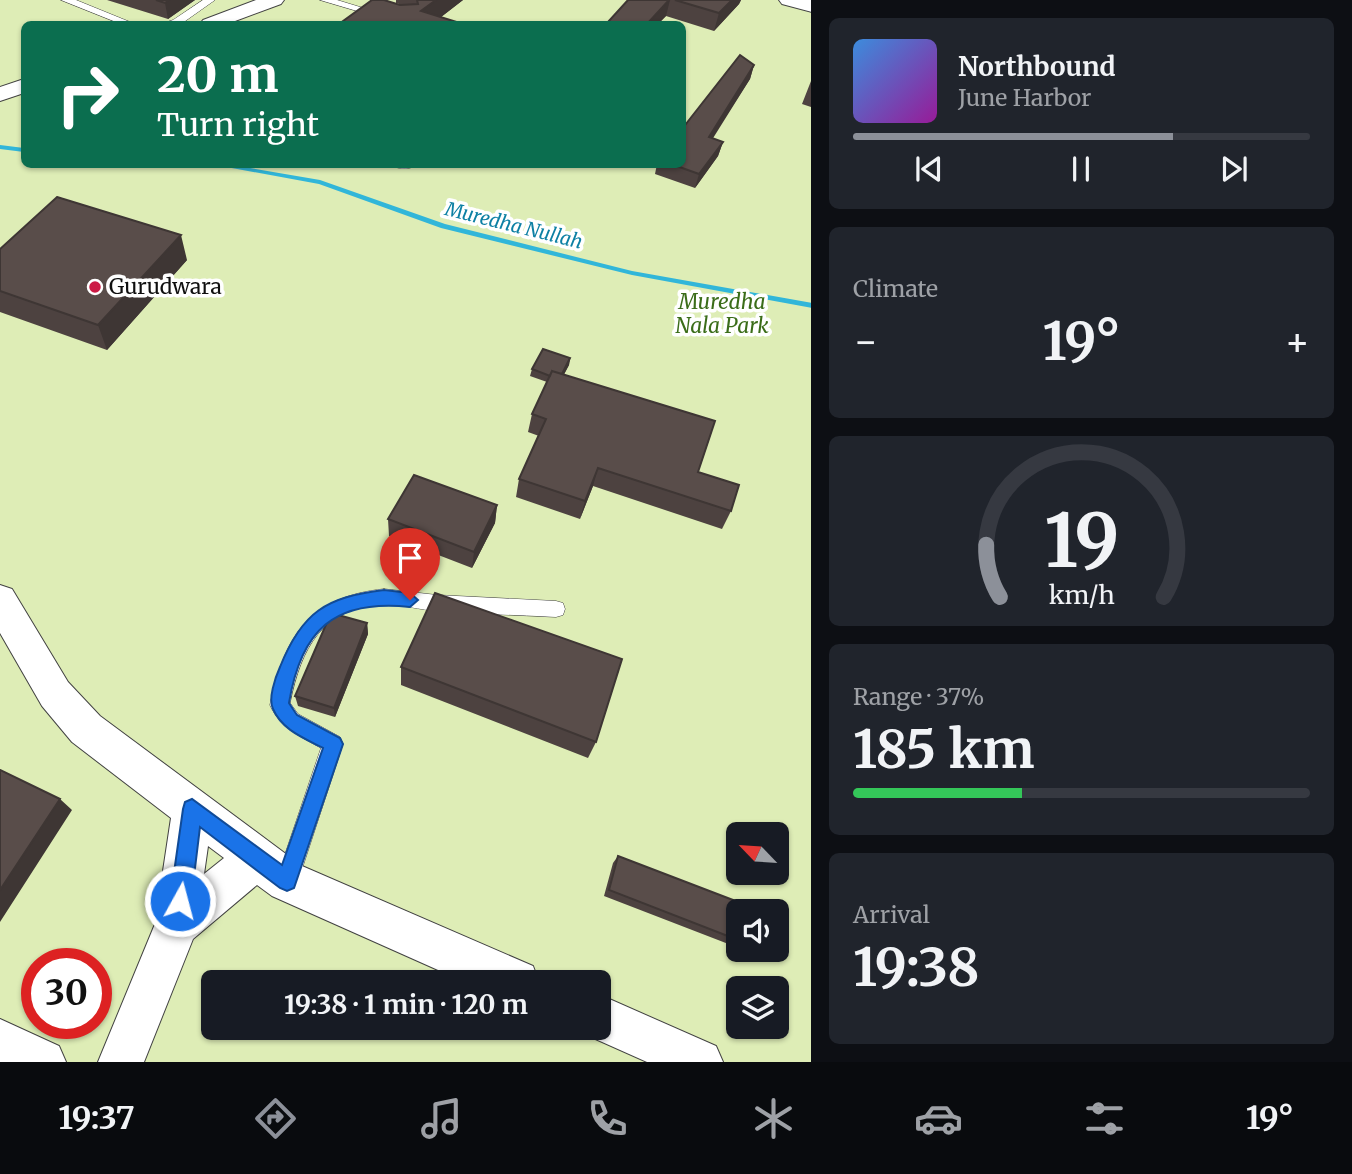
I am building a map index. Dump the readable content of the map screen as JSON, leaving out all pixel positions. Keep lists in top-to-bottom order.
{
  "water": ["Muredha Nullah"],
  "parks": ["Muredha Nala Park"],
  "places": ["Gurudwara"],
  "north": "top left",
  "page": {
    "turn": ["20 m", "Turn right"],
    "song": ["Northbound", "June Harbor"],
    "tile": [
      "Climate",
      ["Range · 37%", "185 km"],
      ["Arrival", "19:38"]
    ],
    "heat": ["−", "19°", "+"],
    "limit": "30",
    "trip": "19:38 · 1 min · 120 m",
    "tabs": ["19:37", "19°"],
    "gauge": ["19", "km/h"]
  }
}
